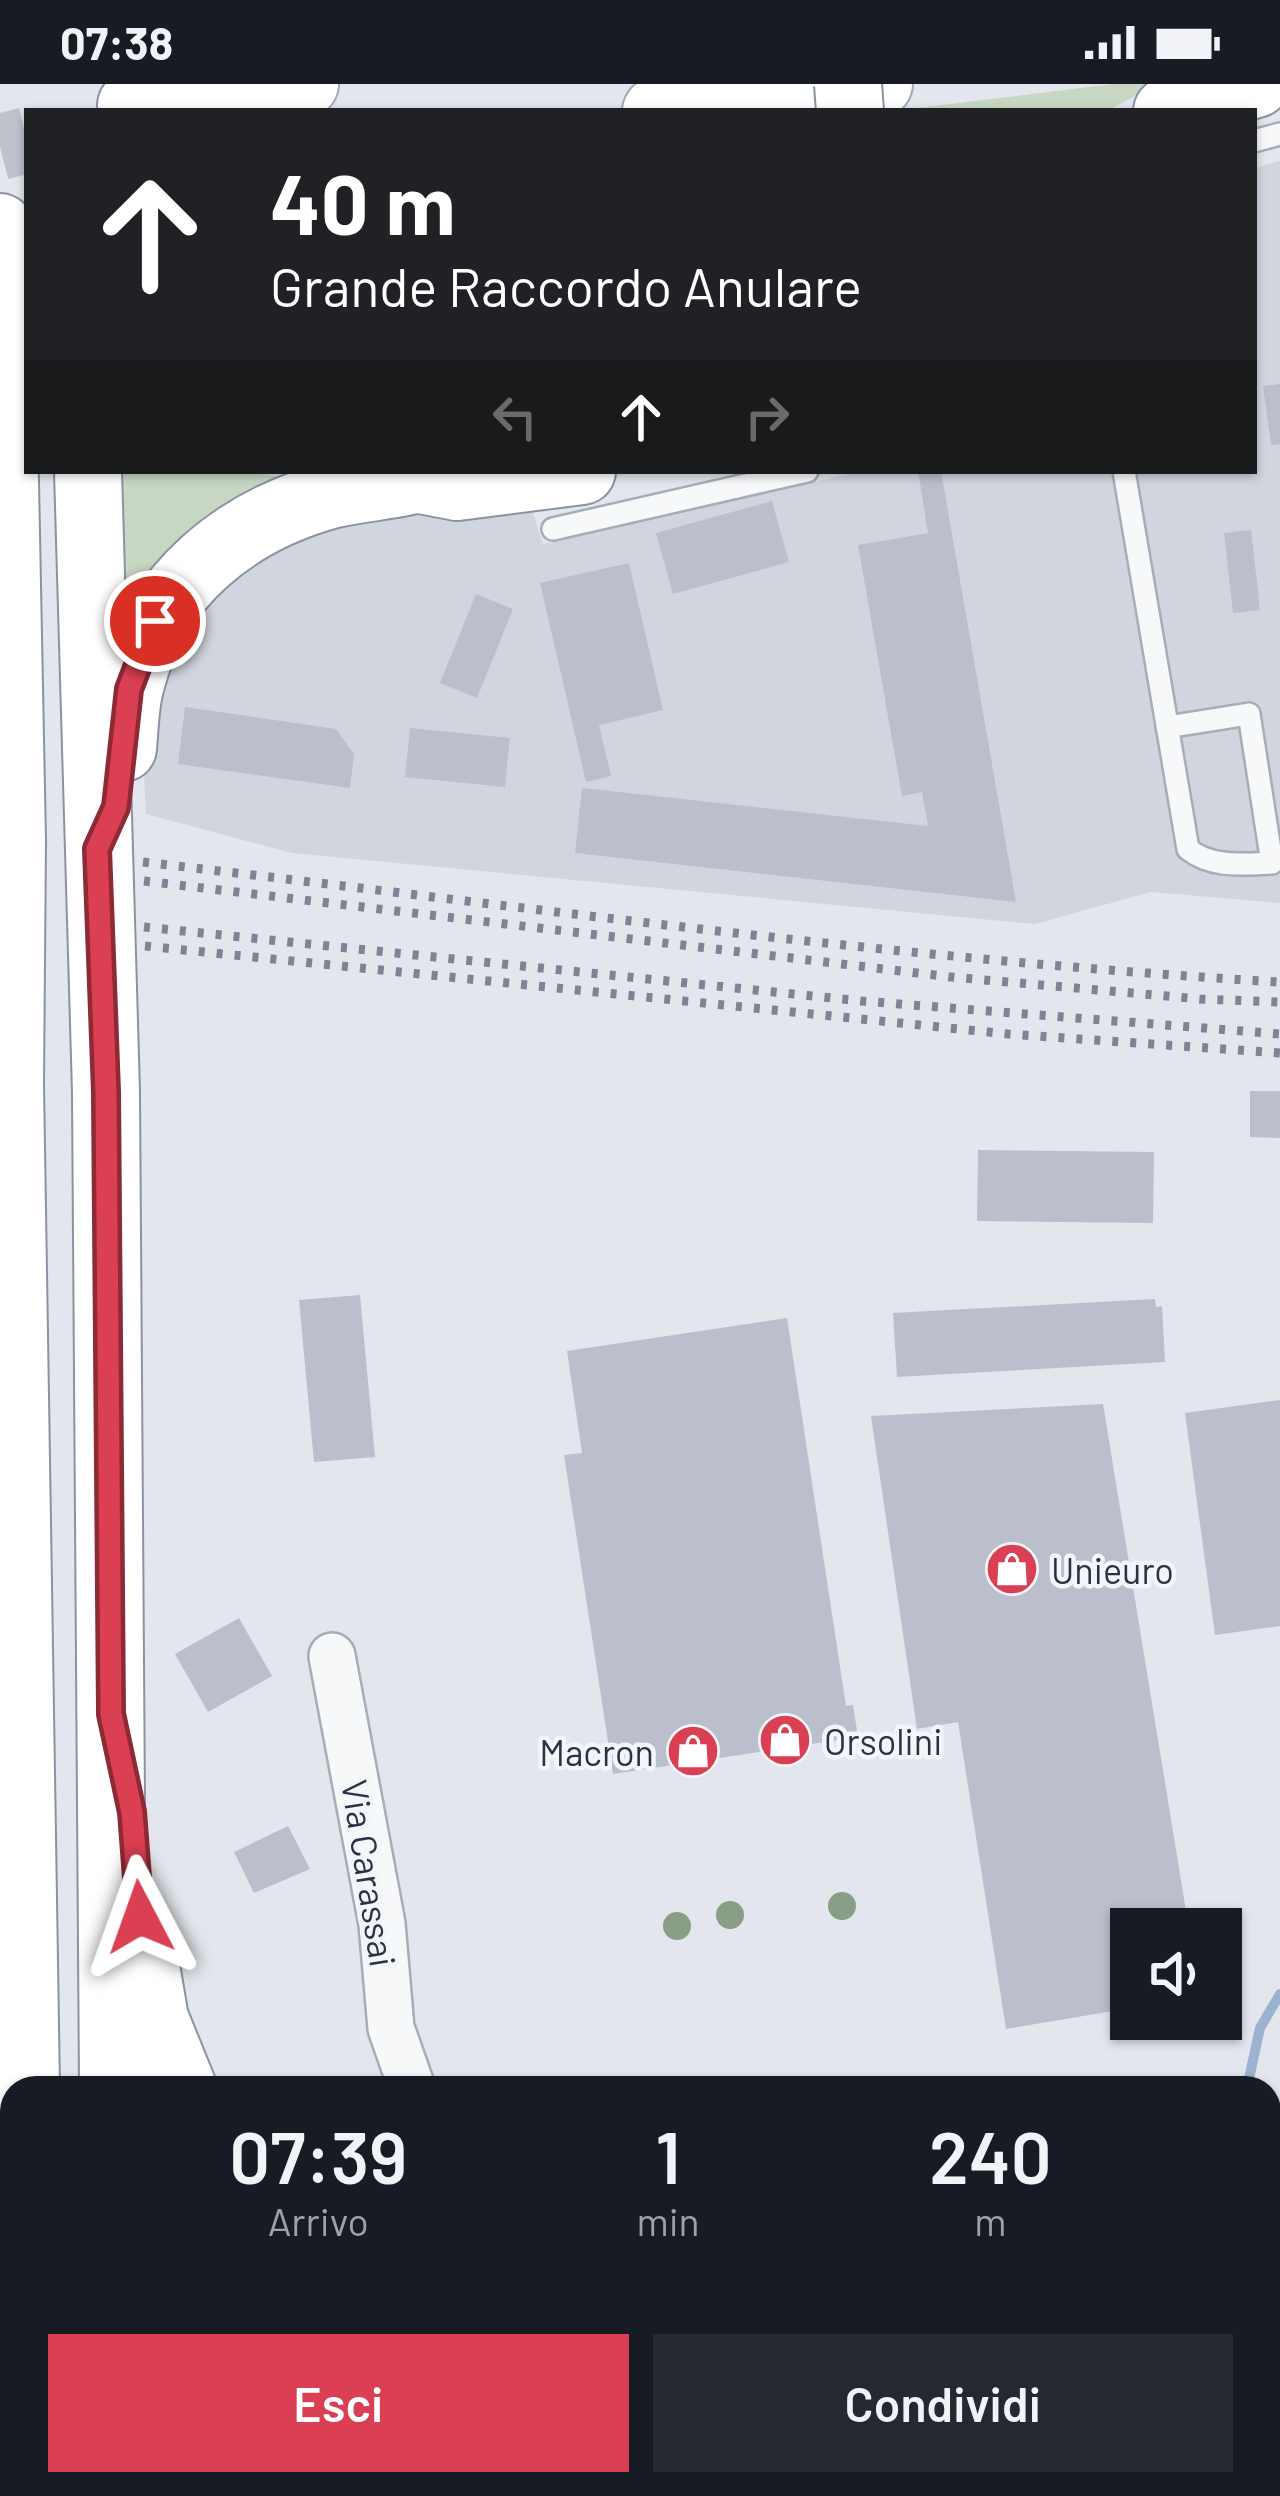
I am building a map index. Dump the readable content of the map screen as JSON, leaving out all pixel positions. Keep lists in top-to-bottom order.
{
  "streets": {
    "street": ["Via Carassai"]
  },
  "places": {
    "shop": ["Unieuro", "Orsolini", "Macron"]
  },
  "page": {
    "status": "07:38",
    "turn": ["40 m", "Grande Raccordo Anulare"],
    "eta": [
      "07:39",
      "Arrivo",
      "1",
      "min",
      "240",
      "m"
    ],
    "buttons": ["Esci", "Condividi"]
  }
}
